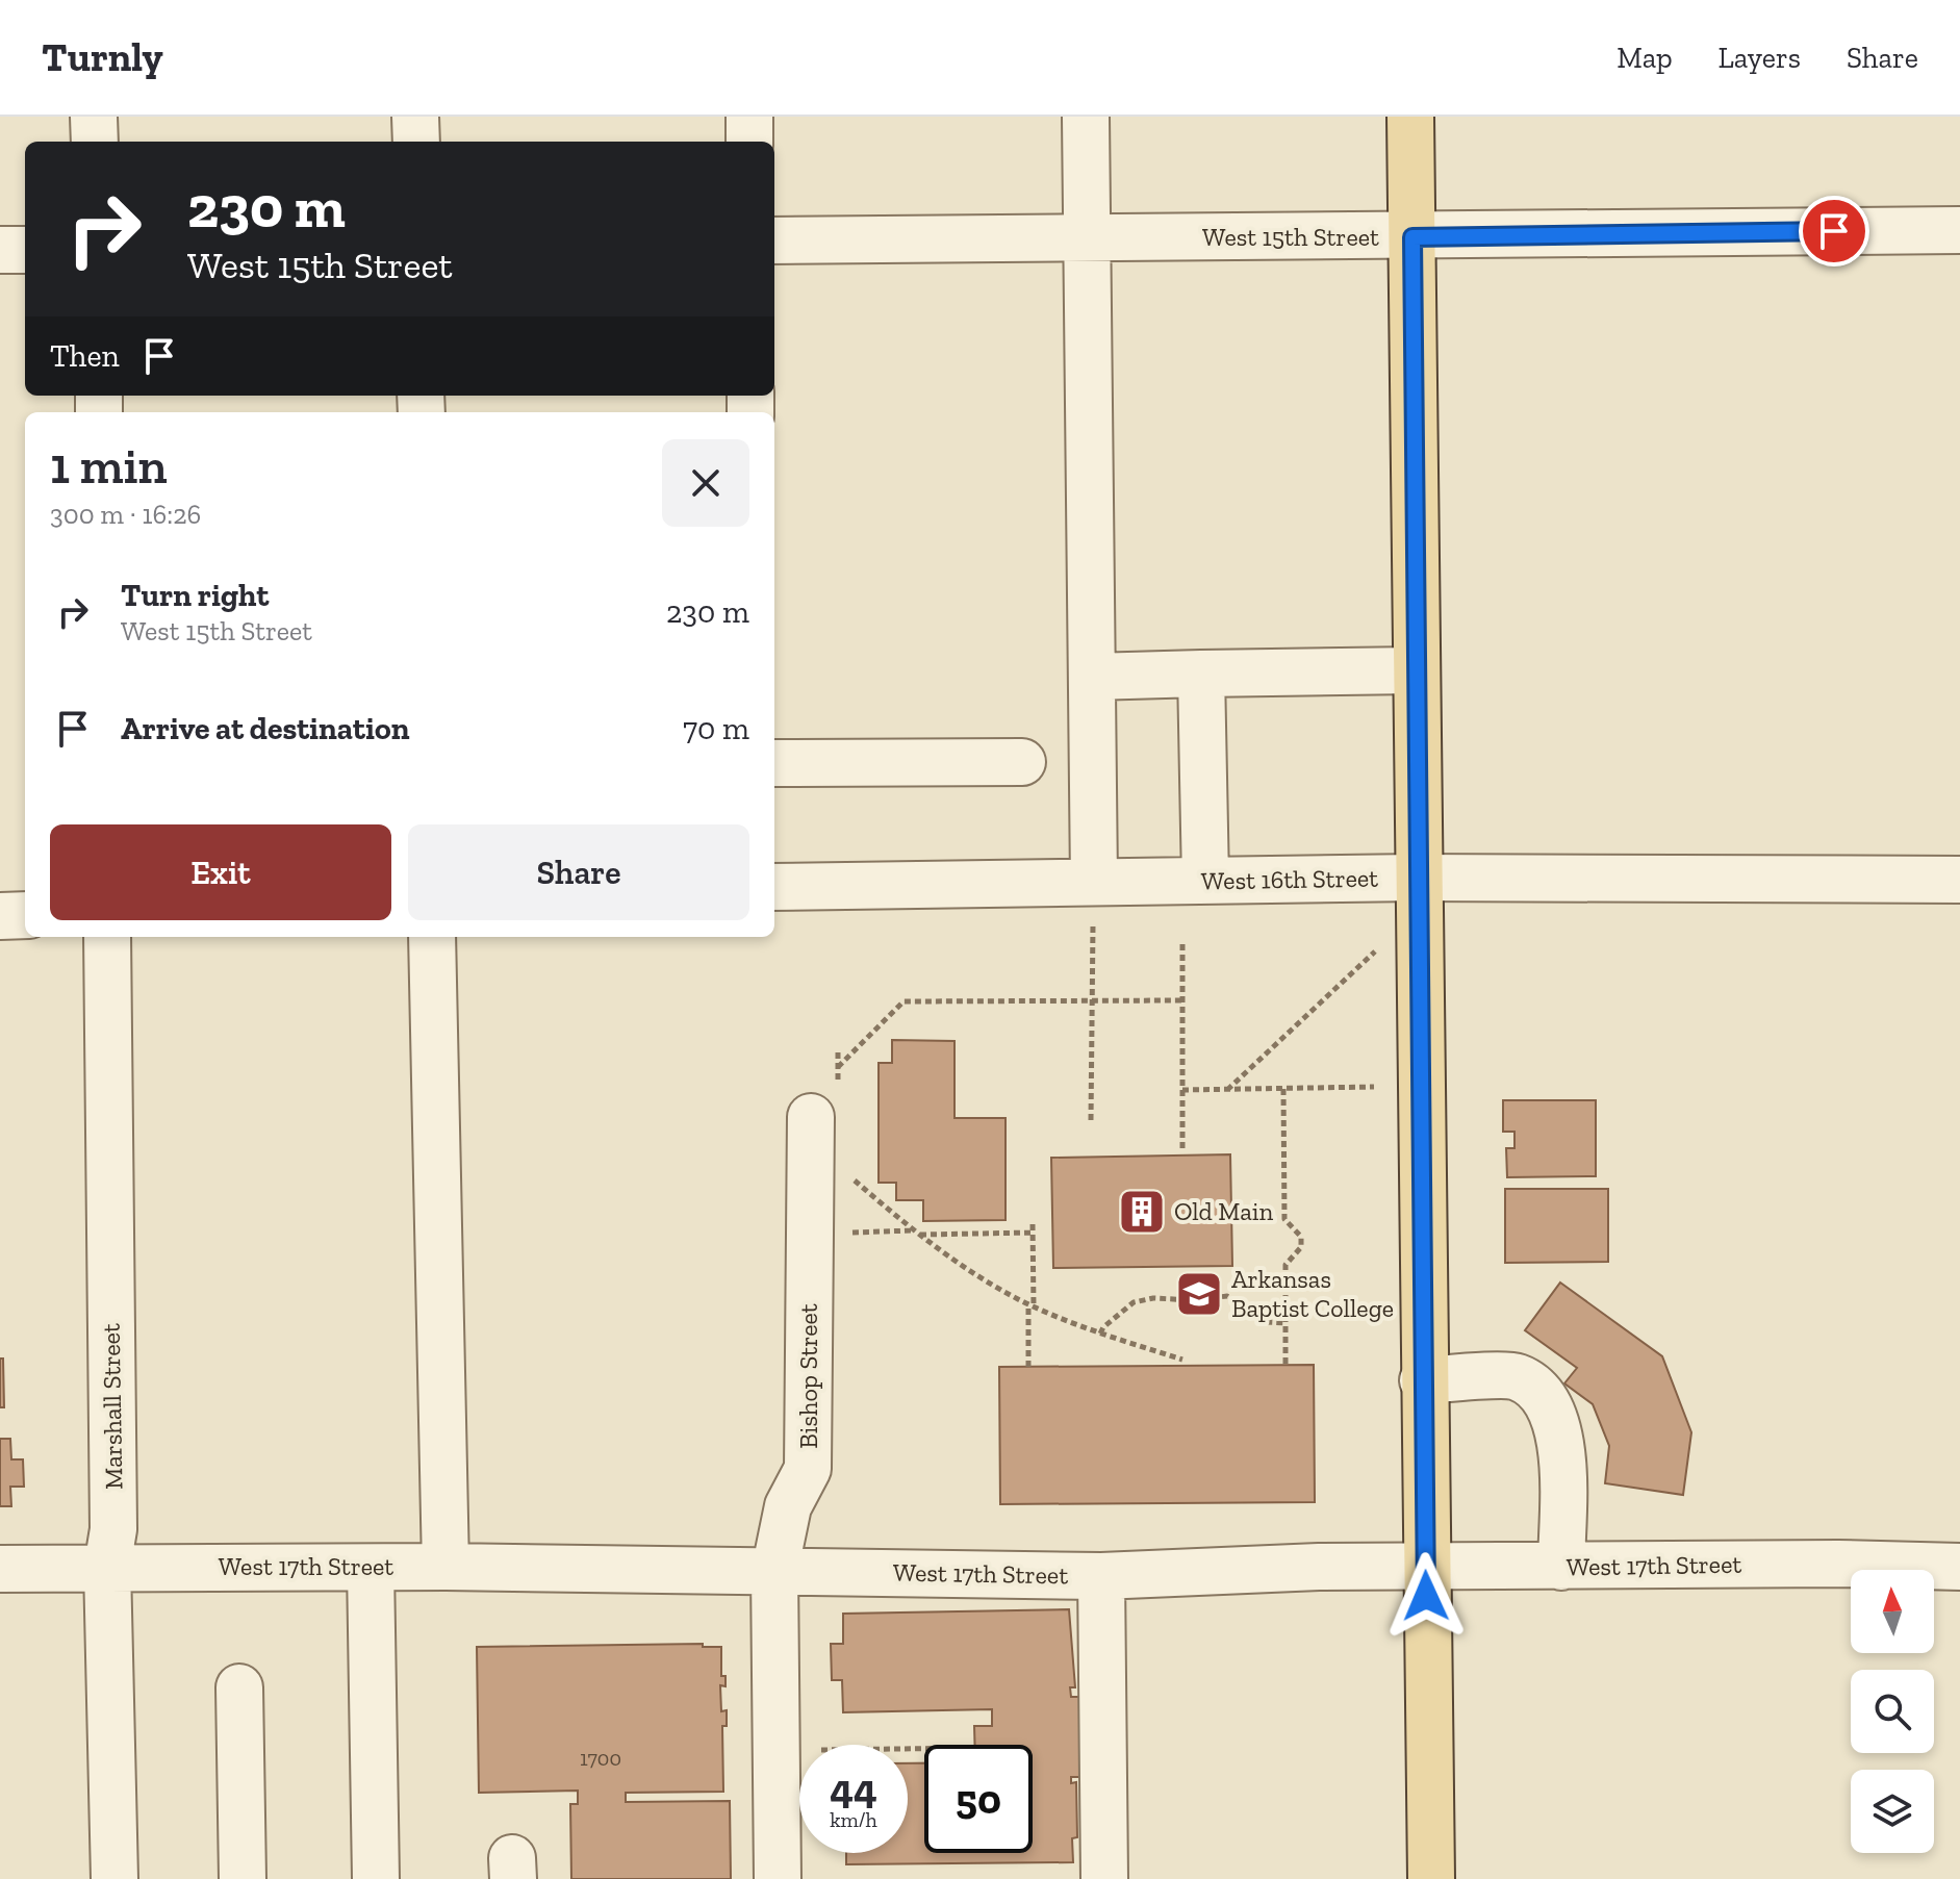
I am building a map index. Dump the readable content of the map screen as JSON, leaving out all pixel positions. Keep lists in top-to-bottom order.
{
  "streets": {
    "street": [
      "West 15th Street",
      "West 16th Street",
      "Bishop Street",
      "Marshall Street",
      "West 17th Street"
    ]
  },
  "crossings": [
    ["Bishop Street", "West 17th Street"],
    ["Marshall Street", "West 17th Street"]
  ],
  "places": {
    "building": ["Old Main"],
    "school or university": ["Arkansas Baptist College"]
  },
  "house_numbers": ["1700"],
  "north": "top",
  "page": {
    "header": "Turnly",
    "nav": ["Map", "Layers", "Share"],
    "turn": ["230 m", "West 15th Street"],
    "then": "Then",
    "heading": ["1 min", "300 m · 16:26"],
    "list": [
      {
        "name": "Turn right",
        "note": "West 15th Street",
        "value": "230 m"
      },
      {
        "name": "Arrive at destination",
        "value": "70 m"
      }
    ],
    "buttons": ["Exit", "Share"],
    "speed": "44 km/h",
    "limit": "50"
  }
}
